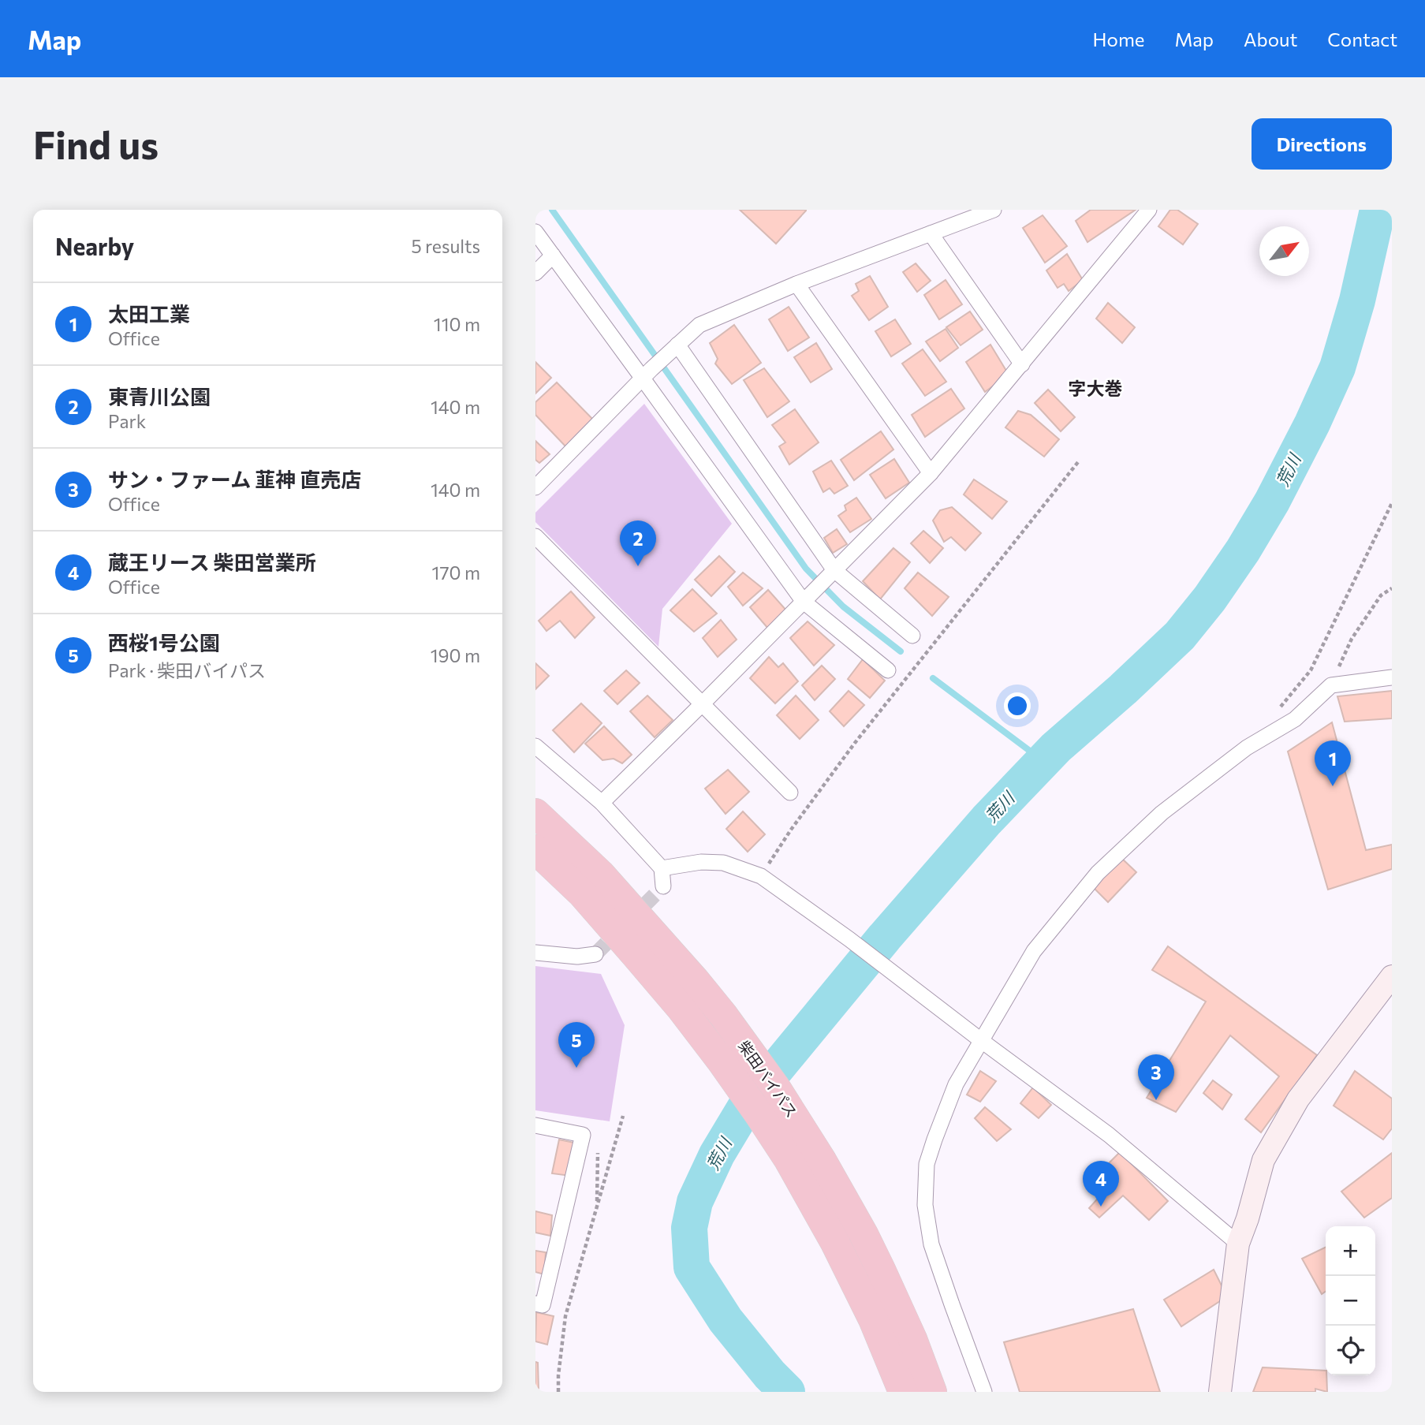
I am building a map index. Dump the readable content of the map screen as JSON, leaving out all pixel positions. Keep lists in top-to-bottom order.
{
  "streets": {
    "highway": ["柴田バイパス"]
  },
  "districts": ["字大巻"],
  "water": ["荒川"],
  "north": "top right",
  "page": {
    "header": "Map",
    "nav": [
      "Home",
      "Map",
      "About",
      "Contact"
    ],
    "buttons": "Directions",
    "title": "Find us",
    "heading": ["Nearby", "5 results"],
    "list": [
      {
        "mark": "1",
        "name": "太田工業",
        "note": "Office",
        "value": "110 m"
      },
      {
        "mark": "2",
        "name": "東青川公園",
        "note": "Park",
        "value": "140 m"
      },
      {
        "mark": "3",
        "name": "サン・ファーム 韮神 直売店",
        "note": "Office",
        "value": "140 m"
      },
      {
        "mark": "4",
        "name": "蔵王リース 柴田営業所",
        "note": "Office",
        "value": "170 m"
      },
      {
        "mark": "5",
        "name": "西桜1号公園",
        "note": "Park · 柴田バイパス",
        "value": "190 m"
      }
    ],
    "pins": [
      "2",
      "1",
      "5",
      "3",
      "4"
    ],
    "map_buttons": ["+", "−"]
  }
}
